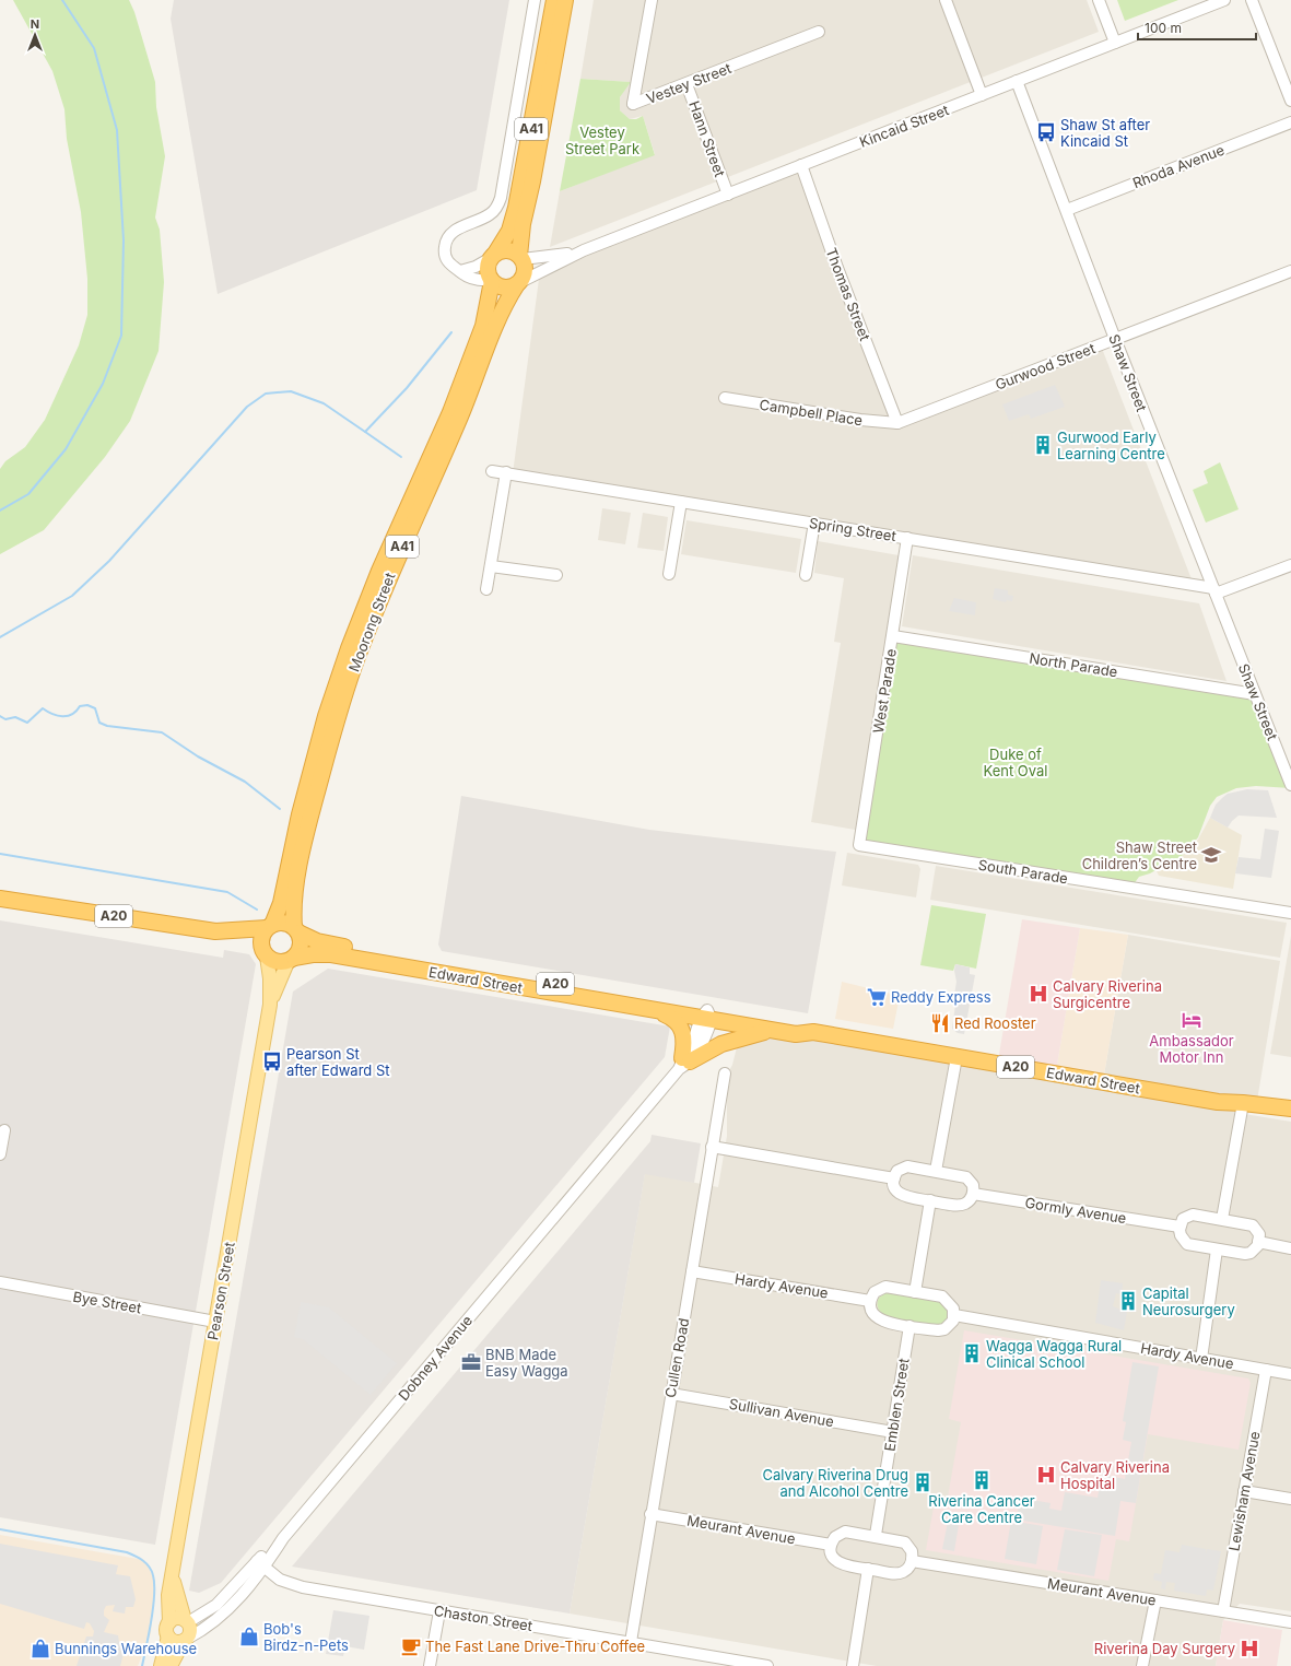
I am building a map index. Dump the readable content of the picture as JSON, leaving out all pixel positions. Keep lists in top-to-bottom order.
{
  "streets": {
    "highway": [
      "A41",
      "Moorong Street",
      "A20",
      "Edward Street"
    ],
    "main road": ["Pearson Street"],
    "street": [
      "Vestey Street",
      "Kincaid Street",
      "Hann Street",
      "Rhoda Avenue",
      "Thomas Street",
      "Gurwood Street",
      "Shaw Street",
      "Campbell Place",
      "Spring Street",
      "North Parade",
      "West Parade",
      "South Parade",
      "Gormly Avenue",
      "Hardy Avenue",
      "Bye Street",
      "Dobney Avenue",
      "Cullen Road",
      "Emblen Street",
      "Sullivan Avenue",
      "Lewisham Avenue",
      "Meurant Avenue",
      "Chaston Street"
    ]
  },
  "crossings": [
    ["Vestey Street", "Hann Street"],
    ["Kincaid Street", "A41"],
    ["Kincaid Street", "Hann Street"],
    ["Kincaid Street", "Thomas Street"],
    ["Kincaid Street", "Shaw Street"],
    ["Kincaid Street", "Moorong Street"],
    ["A41", "Moorong Street"],
    ["A41", "A20"],
    ["A41", "Edward Street"],
    ["A41", "Pearson Street"],
    ["Rhoda Avenue", "Shaw Street"],
    ["Thomas Street", "Gurwood Street"],
    ["Thomas Street", "Campbell Place"],
    ["Gurwood Street", "Shaw Street"],
    ["Gurwood Street", "Campbell Place"],
    ["Shaw Street", "Spring Street"],
    ["Shaw Street", "North Parade"],
    ["Spring Street", "West Parade"],
    ["Moorong Street", "A20"],
    ["Moorong Street", "Edward Street"],
    ["Moorong Street", "Pearson Street"],
    ["North Parade", "West Parade"],
    ["West Parade", "South Parade"],
    ["A20", "Edward Street"],
    ["A20", "Pearson Street"],
    ["Edward Street", "Pearson Street"],
    ["Edward Street", "Dobney Avenue"],
    ["Hardy Avenue", "Cullen Road"],
    ["Hardy Avenue", "Lewisham Avenue"],
    ["Pearson Street", "Bye Street"],
    ["Dobney Avenue", "Chaston Street"],
    ["Cullen Road", "Sullivan Avenue"],
    ["Cullen Road", "Meurant Avenue"],
    ["Cullen Road", "Chaston Street"],
    ["Emblen Street", "Sullivan Avenue"],
    ["Lewisham Avenue", "Meurant Avenue"]
  ],
  "parks": ["Vestey Street Park", "Duke of Kent Oval"],
  "places": {
    "bus stop": ["Shaw St after Kincaid St", "Pearson St after Edward St"],
    "building": [
      "Gurwood Early Learning Centre",
      "Capital Neurosurgery",
      "Wagga Wagga Rural Clinical School",
      "Riverina Cancer Care Centre",
      "Calvary Riverina Drug and Alcohol Centre"
    ],
    "school or university": ["Shaw Street Children’s Centre"],
    "hospital": ["Calvary Riverina Surgicentre", "Calvary Riverina Hospital", "Riverina Day Surgery"],
    "supermarket": ["Reddy Express"],
    "hotel": ["Ambassador Motor Inn"],
    "restaurant": ["Red Rooster"],
    "office": ["BNB Made Easy Wagga"],
    "shop": ["Bob's Birdz-n-Pets", "Bunnings Warehouse"],
    "cafe": ["The Fast Lane Drive-Thru Coffee"]
  },
  "scale_bar": "100 m",
  "north": "top"
}
